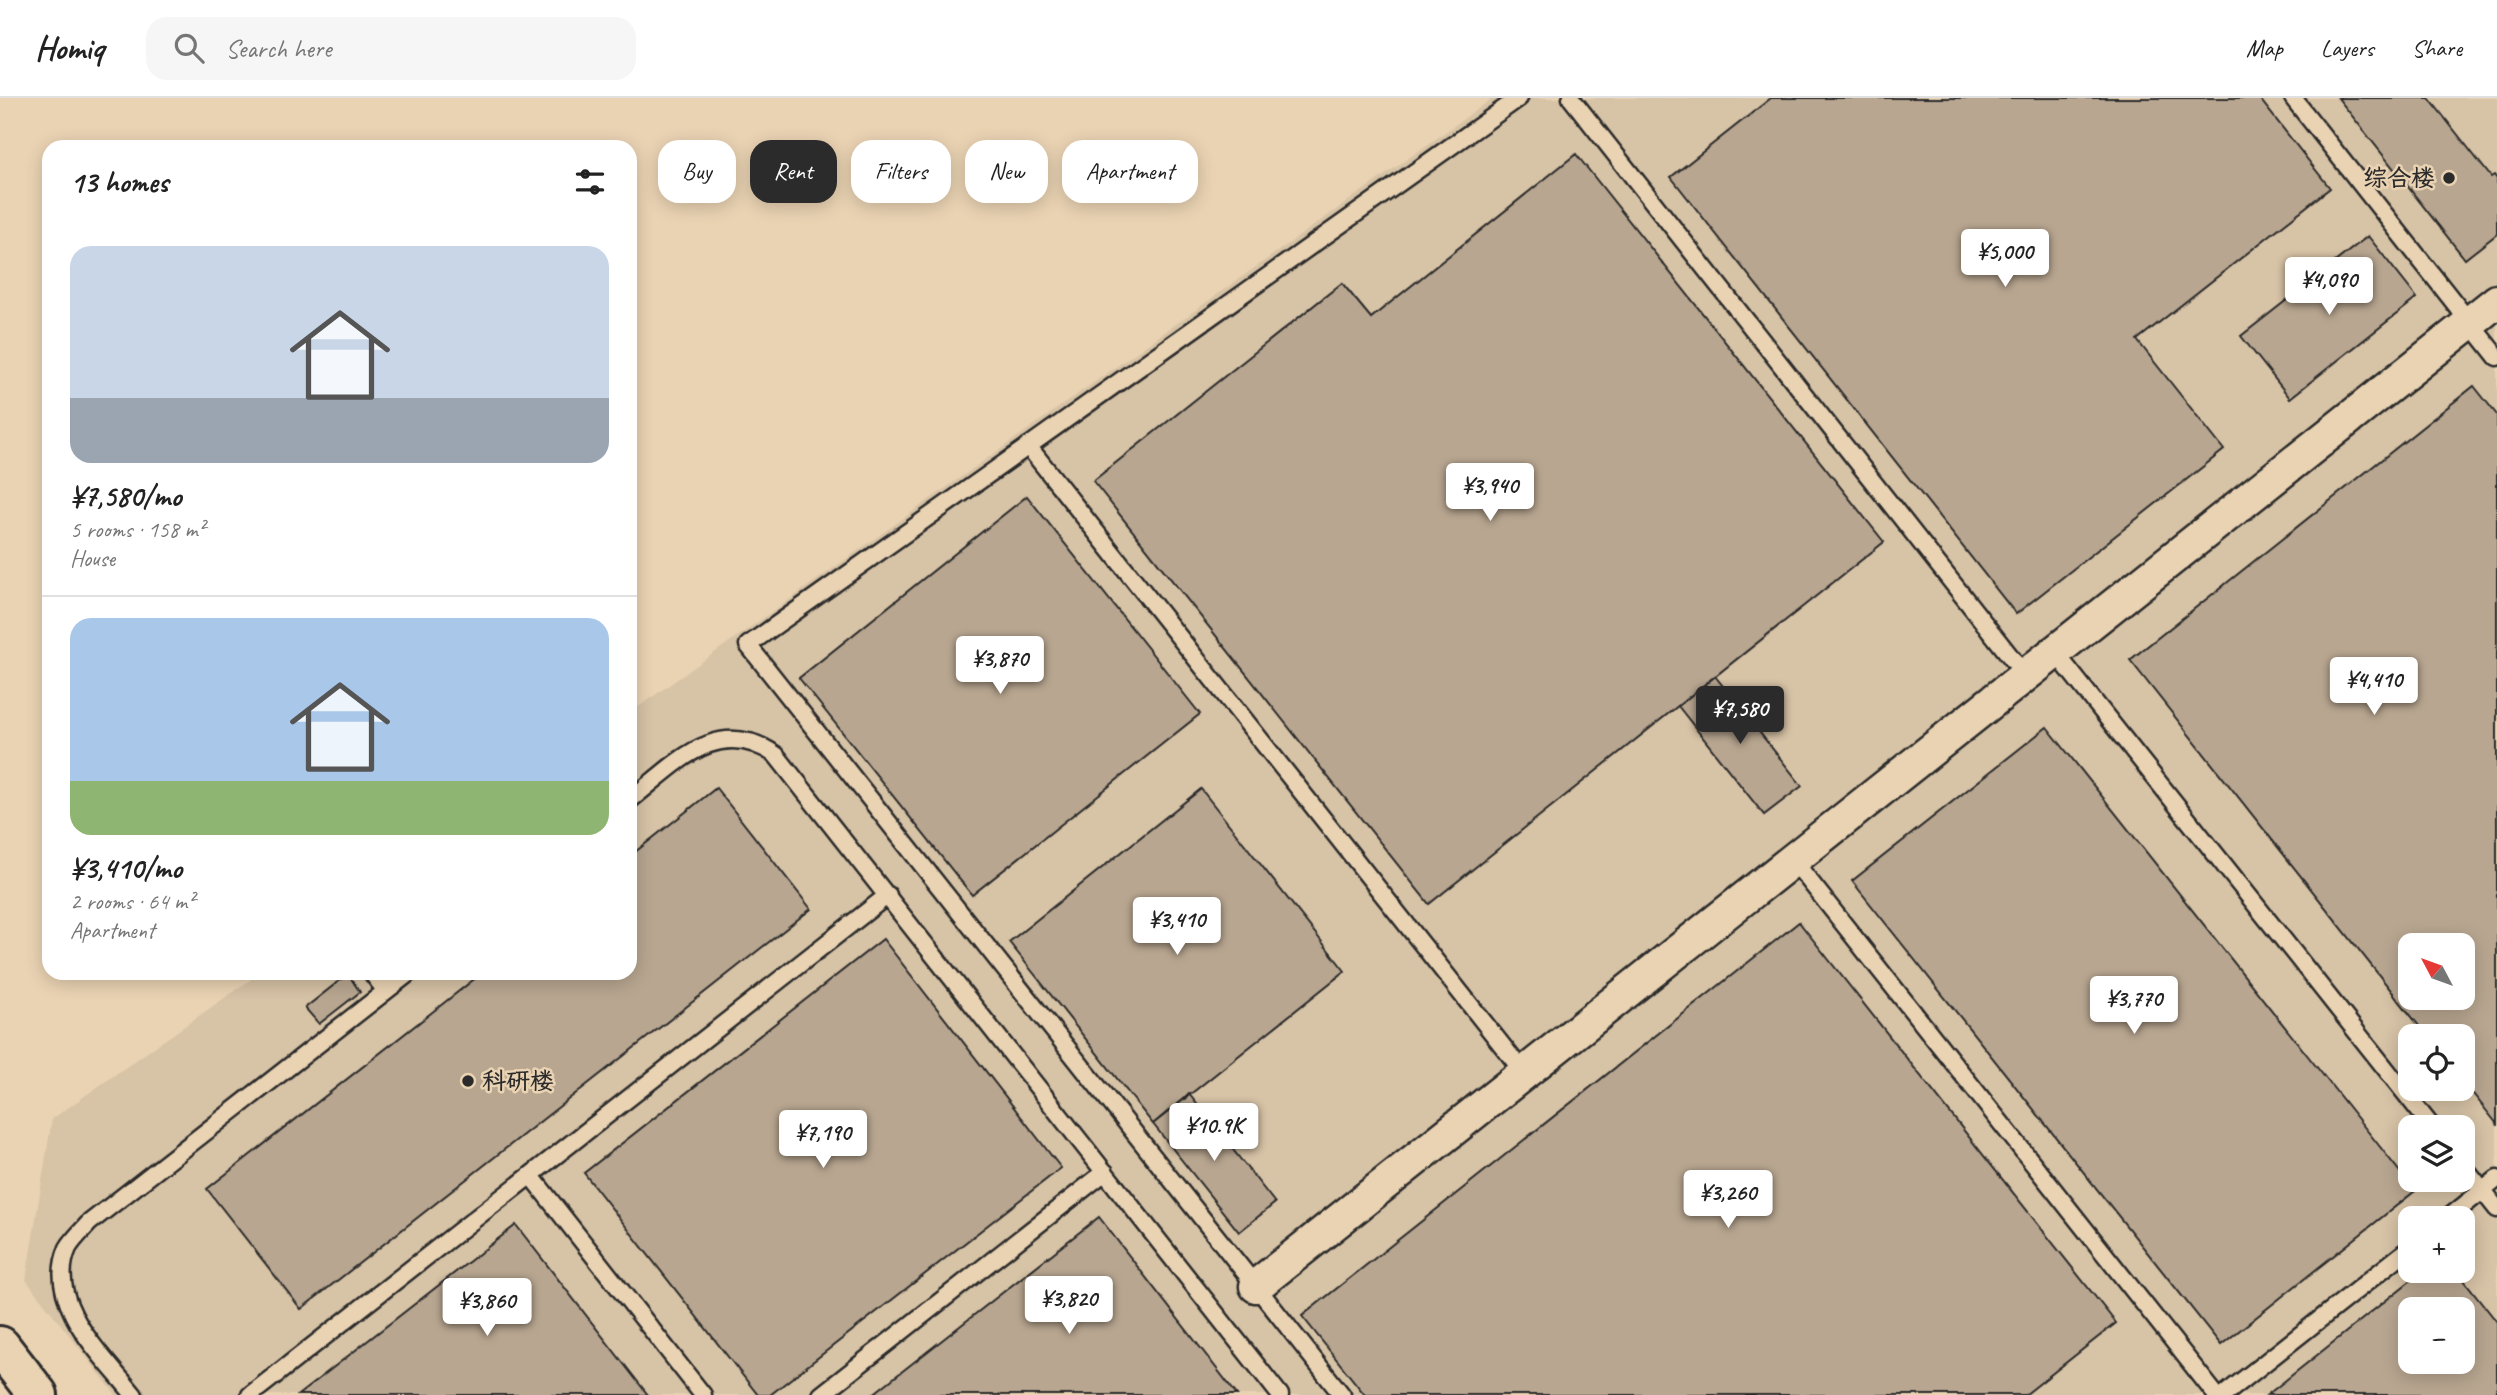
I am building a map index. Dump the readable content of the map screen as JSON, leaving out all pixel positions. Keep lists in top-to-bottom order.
{
  "places": ["综合楼", "科研楼"],
  "north": "top left",
  "page": {
    "header": "Homiq",
    "search": "Search here",
    "nav": ["Map", "Layers", "Share"],
    "chip": [
      "Buy",
      "Rent",
      "Filters",
      "New",
      "Apartment"
    ],
    "heading": "13 homes",
    "list": [
      {
        "name": "¥7,580/mo",
        "note": "5 rooms · 158 m² · House"
      },
      {
        "name": "¥3,410/mo",
        "note": "2 rooms · 64 m² · Apartment"
      }
    ],
    "price": [
      "¥5,000",
      "¥4,090",
      "¥3,940",
      "¥3,870",
      "¥4,410",
      "¥7,580",
      "¥3,410",
      "¥3,770",
      "¥10.9K",
      "¥7,190",
      "¥3,260",
      "¥3,820",
      "¥3,860"
    ],
    "map_buttons": ["+", "−"]
  }
}
